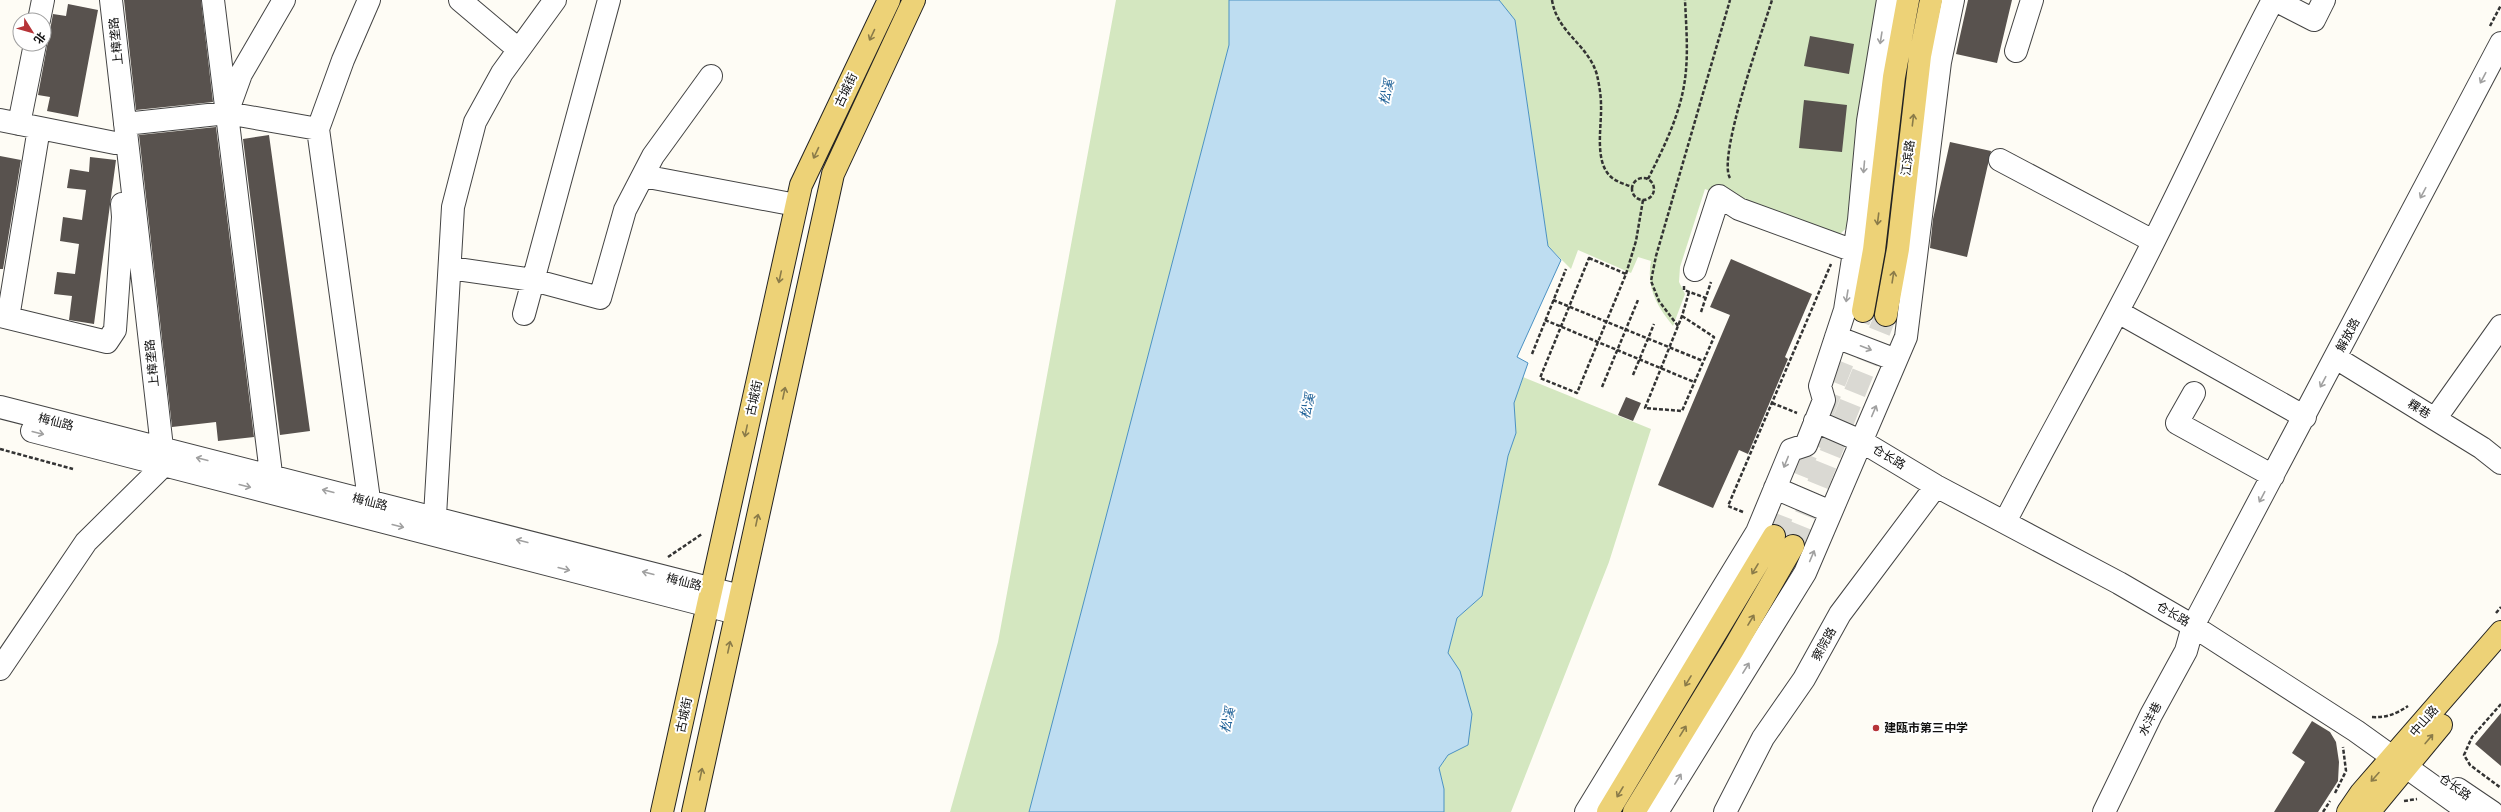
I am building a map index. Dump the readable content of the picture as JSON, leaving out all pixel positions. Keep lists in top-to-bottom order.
{
  "streets": {
    "main road": ["古城街", "江滨路", "中山路"],
    "street": [
      "上樟垄路",
      "解放路",
      "粿巷",
      "梅仙路",
      "仓长路",
      "察院路",
      "水洋巷"
    ]
  },
  "crossings": [
    ["上樟垄路", "梅仙路"],
    ["古城街", "梅仙路"],
    ["解放路", "粿巷"],
    ["解放路", "仓长路"],
    ["解放路", "水洋巷"],
    ["仓长路", "察院路"],
    ["仓长路", "水洋巷"],
    ["仓长路", "中山路"]
  ],
  "one_way": ["解放路"],
  "water": ["松溪"],
  "places": ["建瓯市第三中学"],
  "north": "bottom right"
}
